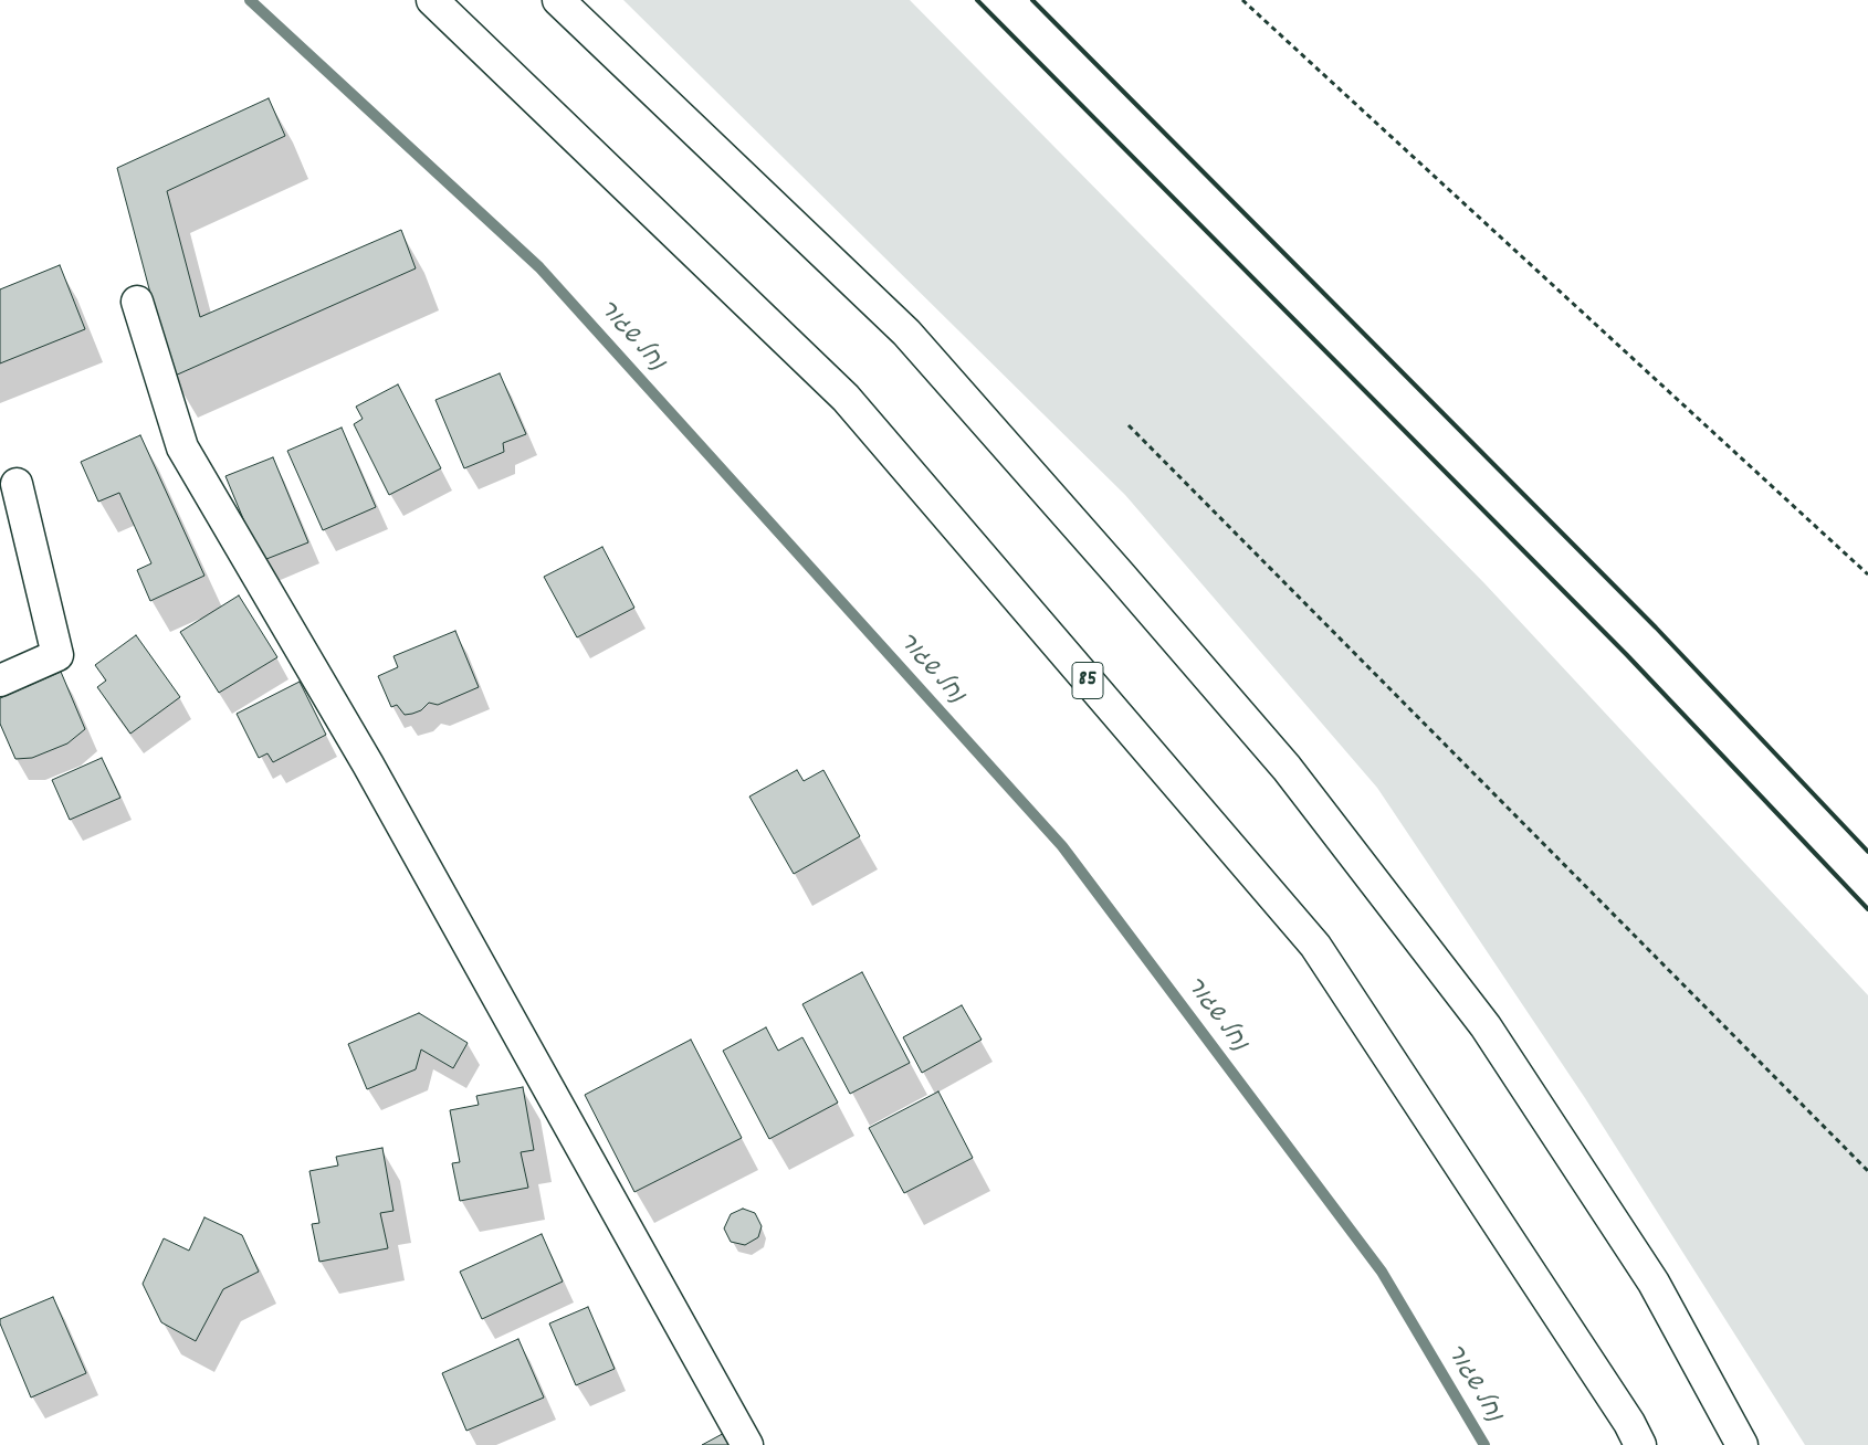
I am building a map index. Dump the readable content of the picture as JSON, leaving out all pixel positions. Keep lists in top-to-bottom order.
{
  "streets": {
    "main road": ["85"]
  },
  "water": ["נחל שגור"]
}
